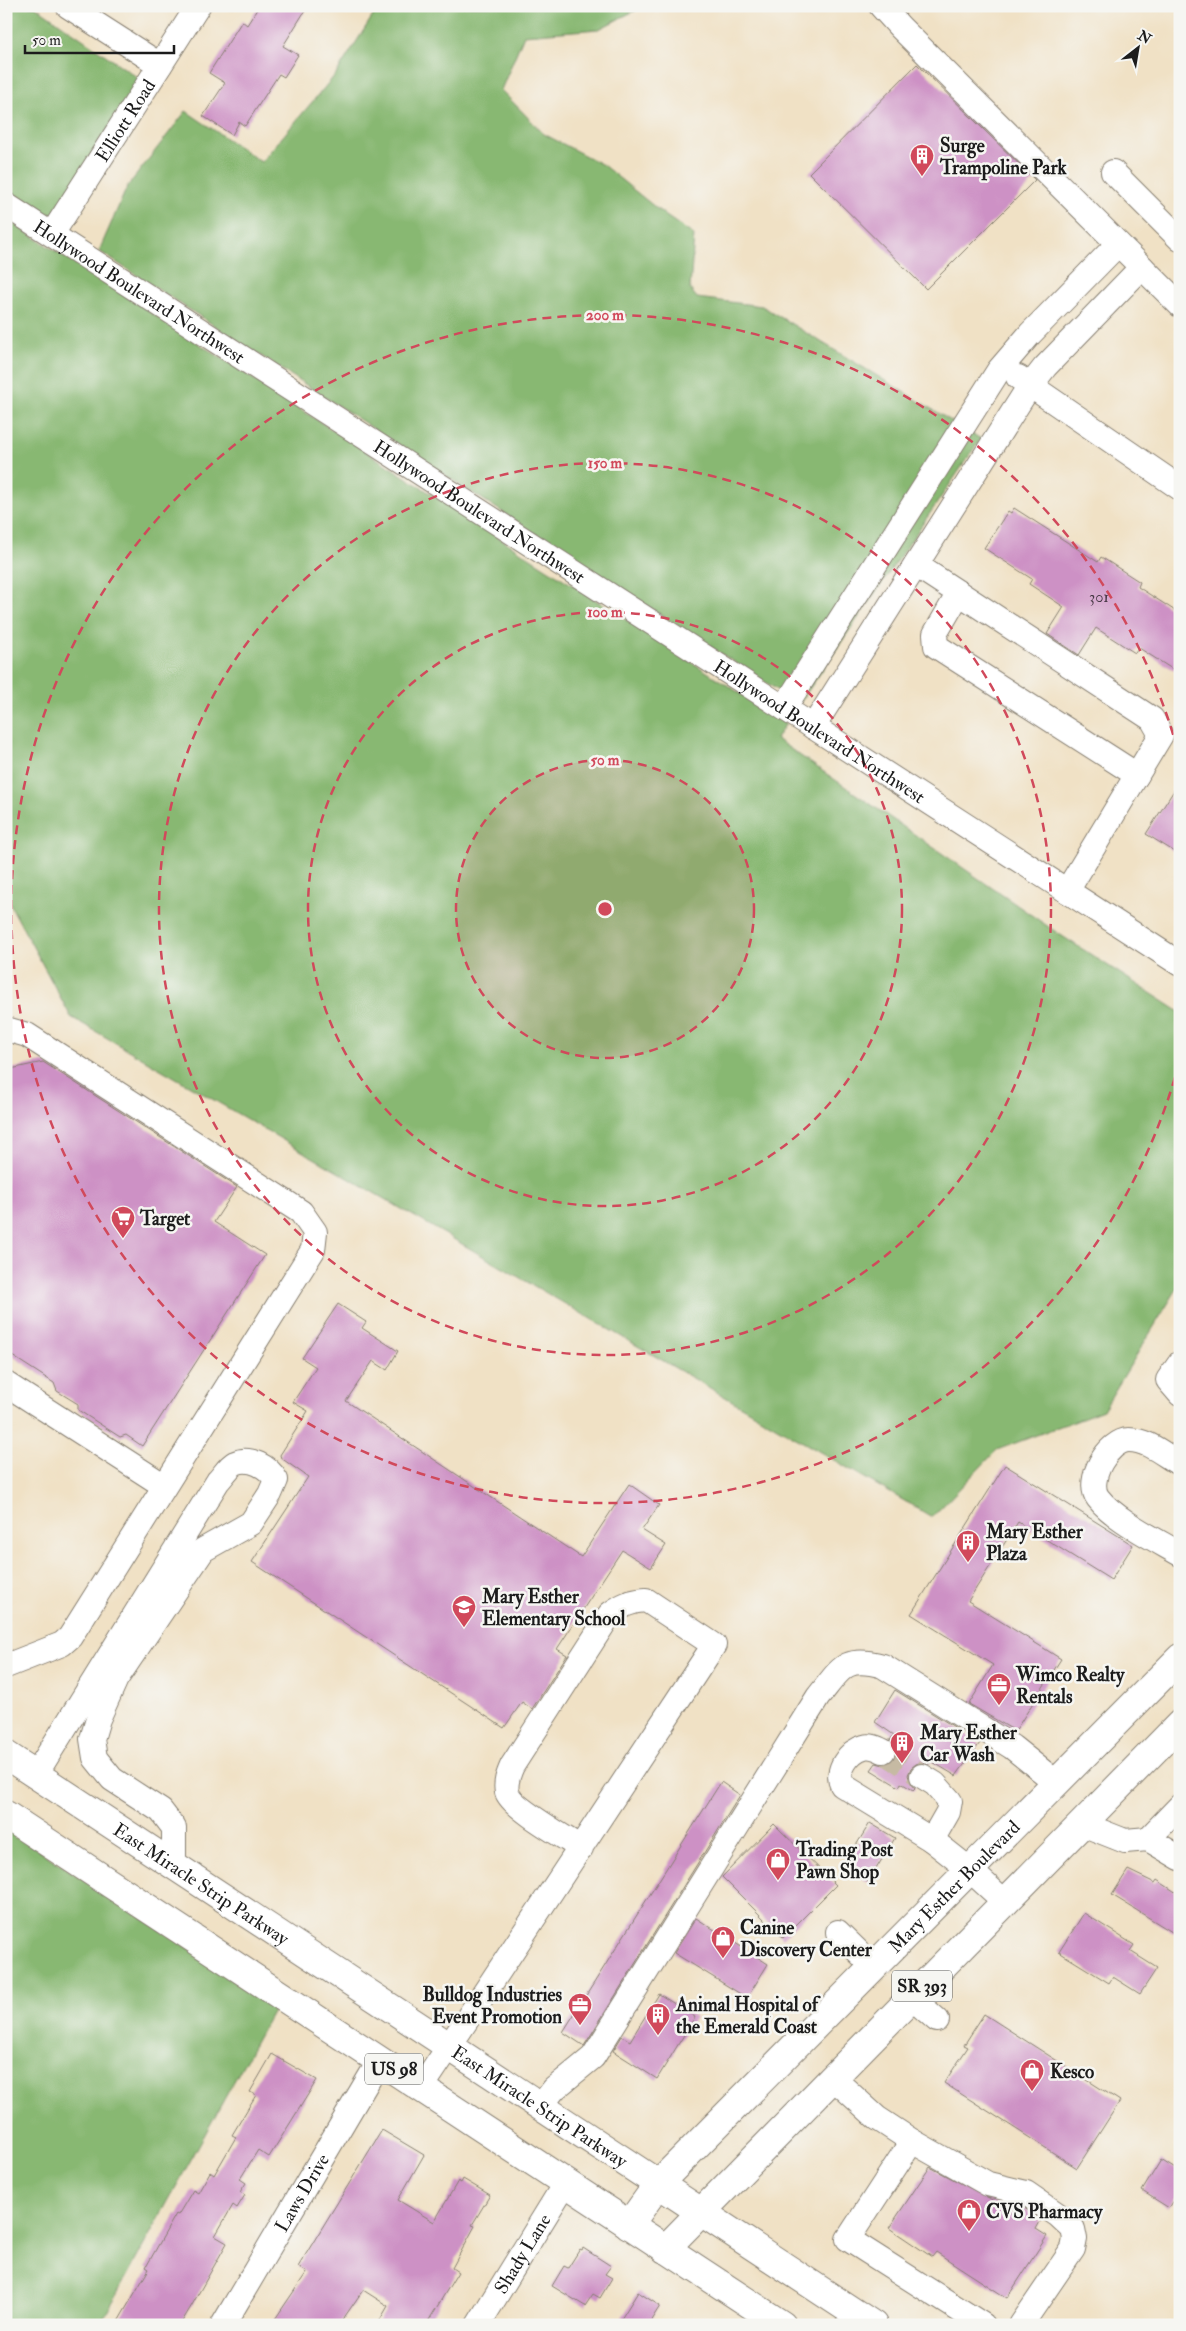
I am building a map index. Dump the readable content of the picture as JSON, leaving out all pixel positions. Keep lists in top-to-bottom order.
{
  "streets": {
    "main road": [
      "East Miracle Strip Parkway",
      "Mary Esther Boulevard",
      "SR 393",
      "US 98"
    ],
    "street": [
      "Elliott Road",
      "Hollywood Boulevard Northwest",
      "Laws Drive",
      "Shady Lane"
    ]
  },
  "crossings": [
    ["Elliott Road", "Hollywood Boulevard Northwest"],
    ["East Miracle Strip Parkway", "Mary Esther Boulevard"],
    ["East Miracle Strip Parkway", "SR 393"],
    ["Mary Esther Boulevard", "US 98"],
    ["SR 393", "US 98"],
    ["US 98", "Laws Drive"],
    ["US 98", "Shady Lane"]
  ],
  "places": {
    "building": [
      "Surge Trampoline Park",
      "Mary Esther Plaza",
      "Mary Esther Car Wash",
      "Animal Hospital of the Emerald Coast"
    ],
    "supermarket": ["Target"],
    "school or university": ["Mary Esther Elementary School"],
    "office": ["Wimco Realty Rentals", "Bulldog Industries Event Promotion"],
    "shop": [
      "Trading Post Pawn Shop",
      "Canine Discovery Center",
      "Kesco",
      "CVS Pharmacy"
    ]
  },
  "house_numbers": ["301"],
  "scale_bar": "50 m",
  "north": "top right",
  "rings": [
    "200 m",
    "150 m",
    "100 m",
    "50 m"
  ]
}
